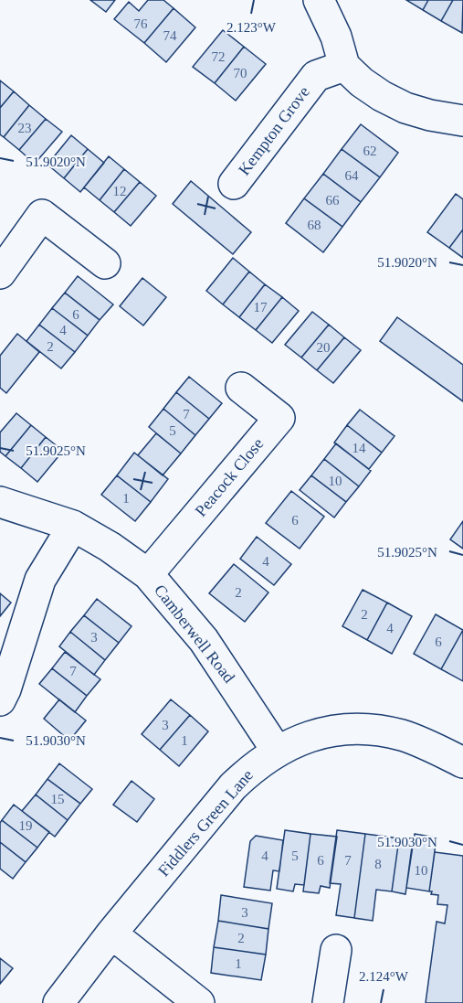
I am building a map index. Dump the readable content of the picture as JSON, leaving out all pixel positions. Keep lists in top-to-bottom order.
{
  "streets": {
    "street": [
      "Kempton Grove",
      "Peacock Close",
      "Camberwell Road",
      "Fiddlers Green Lane"
    ]
  },
  "crossings": [
    ["Peacock Close", "Camberwell Road"],
    ["Camberwell Road", "Fiddlers Green Lane"]
  ],
  "house_numbers": [
    "76",
    "74",
    "72",
    "70",
    "23",
    "62",
    "64",
    "12",
    "66",
    "68",
    "17",
    "6",
    "4",
    "2",
    "20",
    "7",
    "5",
    "14",
    "10",
    "1",
    "6",
    "4",
    "2",
    "2",
    "4",
    "3",
    "6",
    "7",
    "3",
    "1",
    "15",
    "19",
    "4",
    "5",
    "6",
    "7",
    "8",
    "10",
    "3",
    "2",
    "1"
  ],
  "coordinates": [
    "2.123°W",
    "51.9020°N",
    "51.9025°N",
    "51.9030°N",
    "2.124°W"
  ]
}
